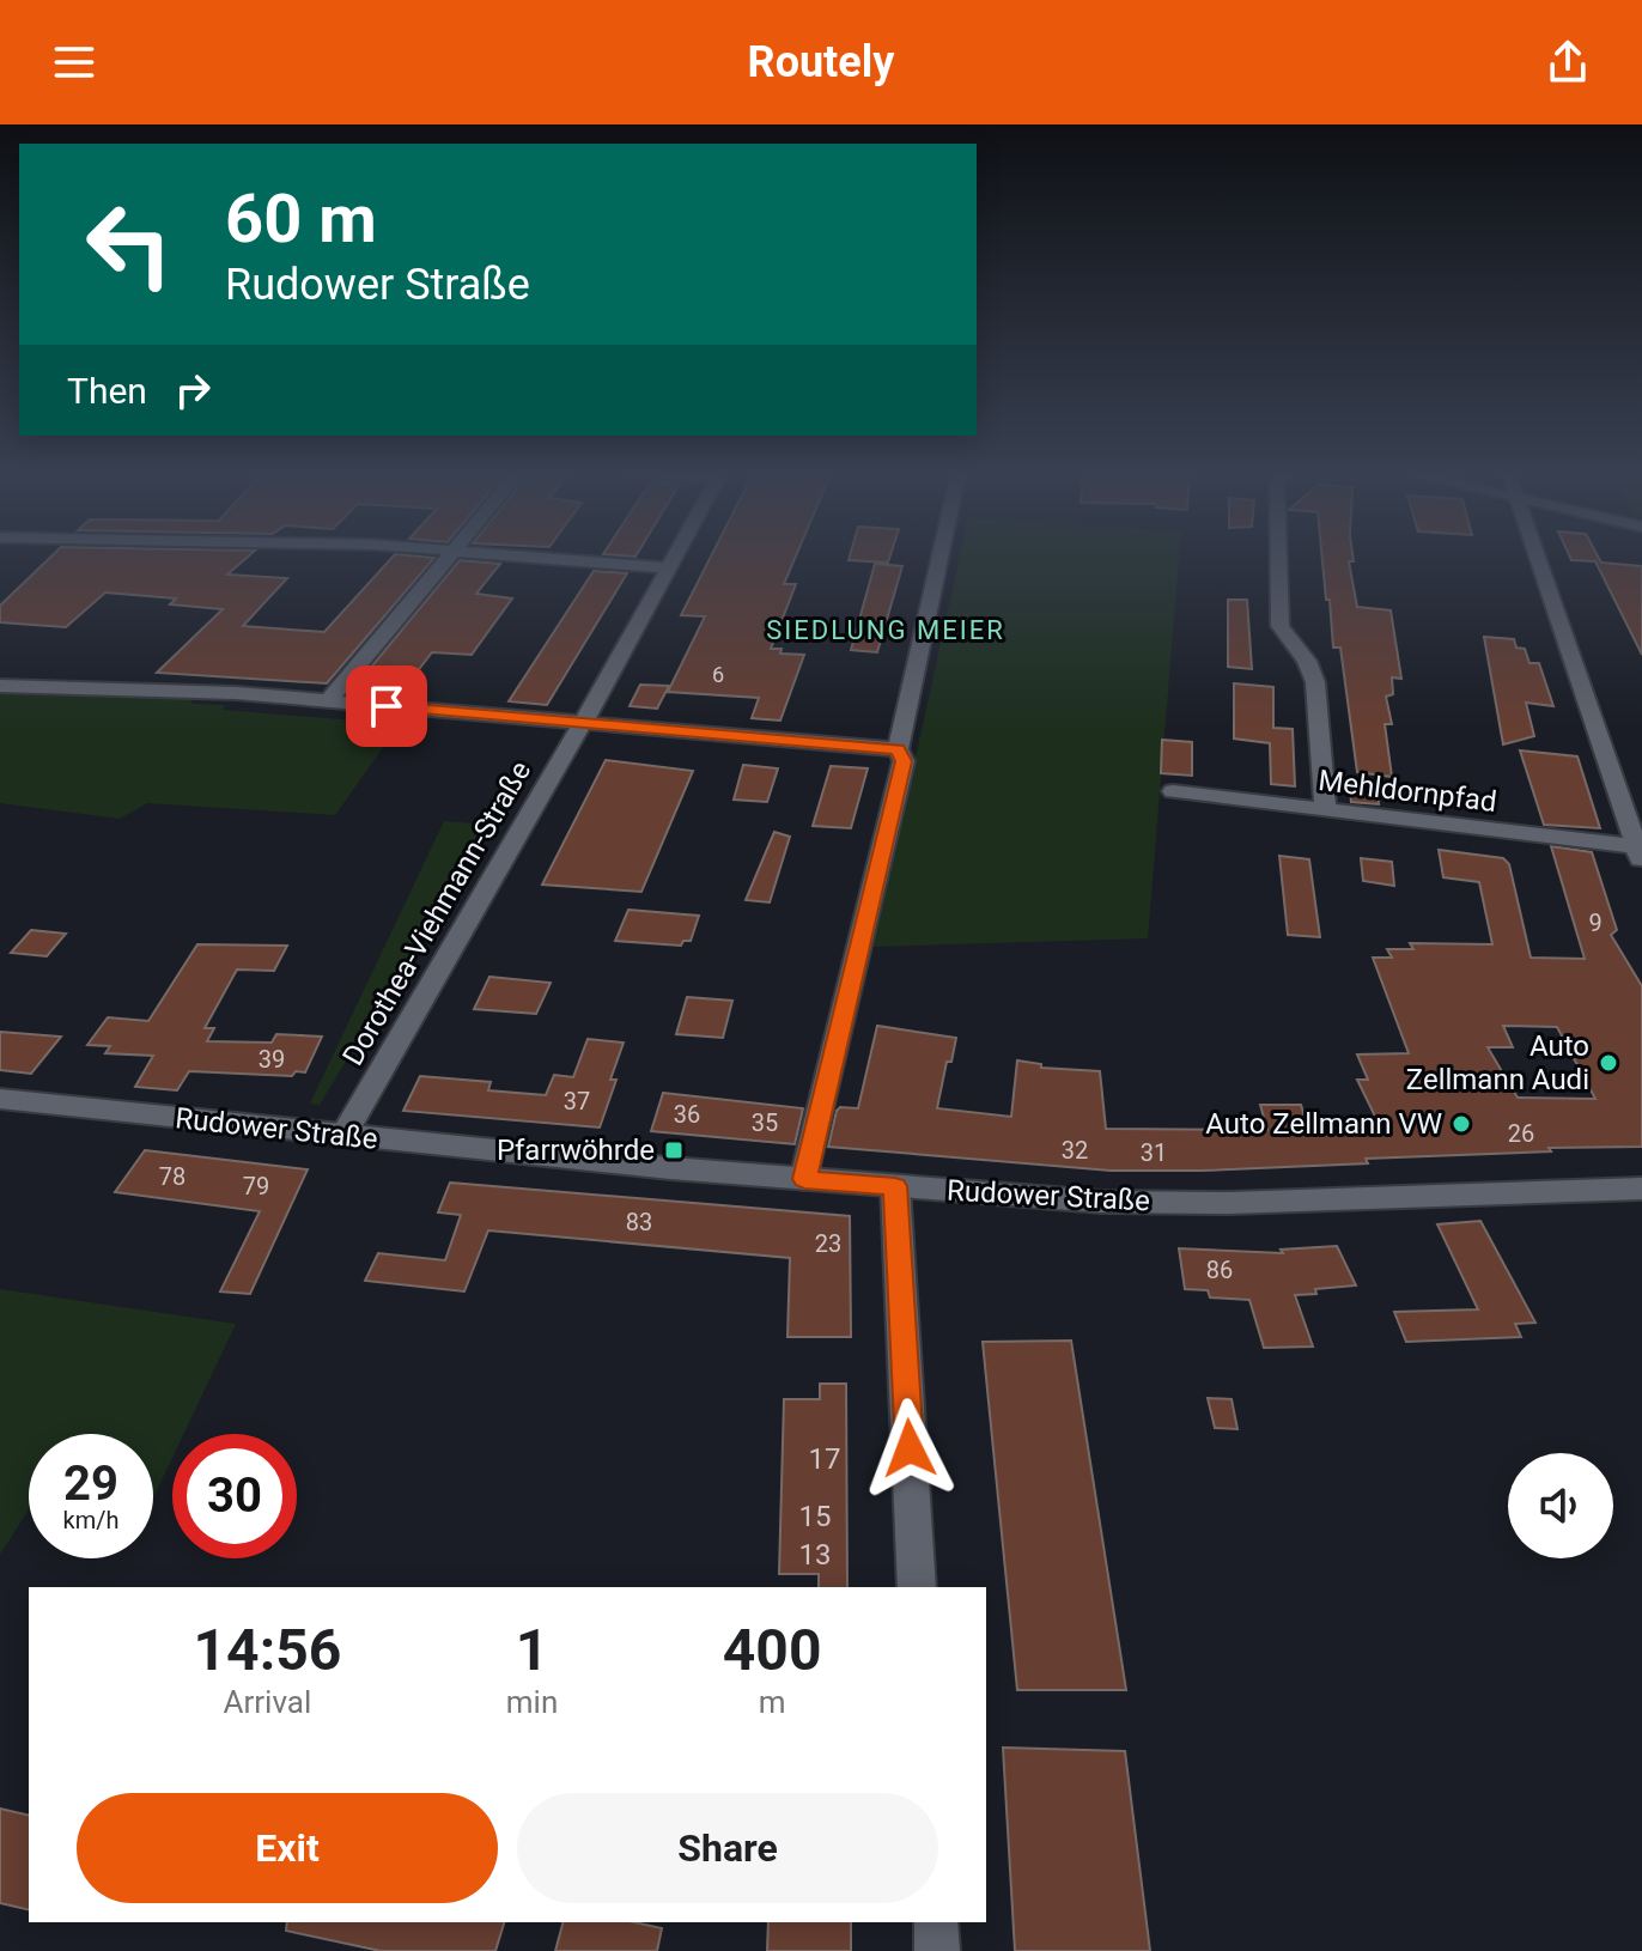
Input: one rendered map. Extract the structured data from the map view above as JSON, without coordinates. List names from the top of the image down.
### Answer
{
  "streets": {
    "street": ["Mehldornpfad", "Dorothea-Viehmann-Straße", "Rudower Straße"]
  },
  "crossings": [
    ["Dorothea-Viehmann-Straße", "Rudower Straße"]
  ],
  "districts": ["SIEDLUNG MEIER"],
  "places": {
    "other": ["Auto Zellmann Audi", "Auto Zellmann VW"],
    "transit": ["Pfarrwöhrde"]
  },
  "house_numbers": [
    "6",
    "9",
    "39",
    "37",
    "36",
    "35",
    "26",
    "32",
    "31",
    "78",
    "79",
    "83",
    "23",
    "86",
    "17",
    "15",
    "13"
  ],
  "page": {
    "header": "Routely",
    "turn": ["60 m", "Rudower Straße"],
    "then": "Then",
    "speed": "29 km/h",
    "limit": "30",
    "eta": [
      "14:56",
      "Arrival",
      "1",
      "min",
      "400",
      "m"
    ],
    "buttons": ["Exit", "Share"]
  }
}
